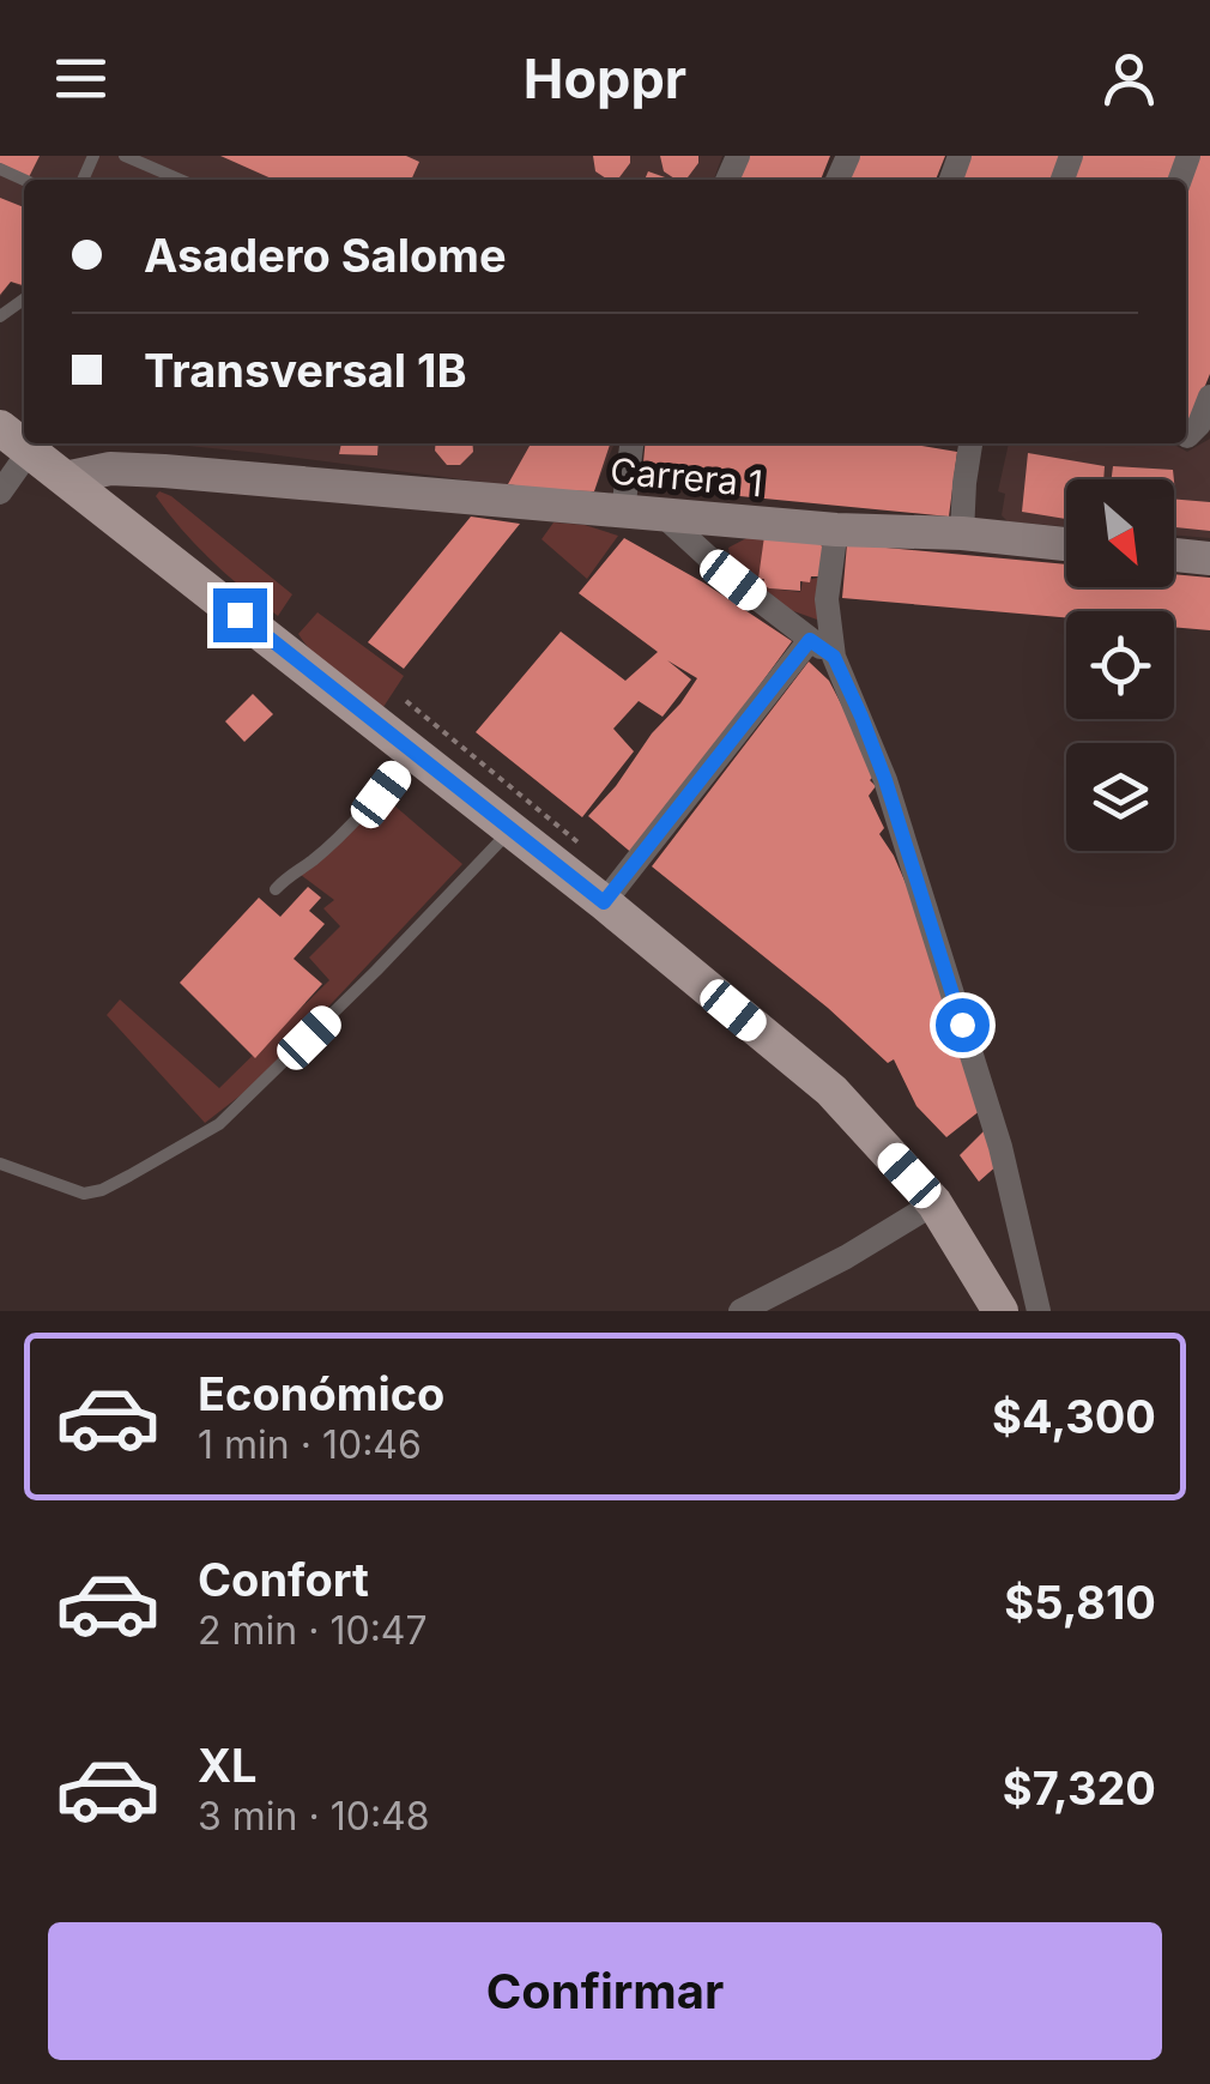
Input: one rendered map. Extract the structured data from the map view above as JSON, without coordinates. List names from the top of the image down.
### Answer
{
  "streets": {
    "street": ["Carrera 1"]
  },
  "north": "bottom right",
  "page": {
    "header": "Hoppr",
    "banner": ["Asadero Salome", "Transversal 1B"],
    "list": [
      {
        "name": "Económico",
        "note": "1 min · 10:46",
        "value": "$4,300"
      },
      {
        "name": "Confort",
        "note": "2 min · 10:47",
        "value": "$5,810"
      },
      {
        "name": "XL",
        "note": "3 min · 10:48",
        "value": "$7,320"
      }
    ],
    "buttons": "Confirmar"
  }
}
